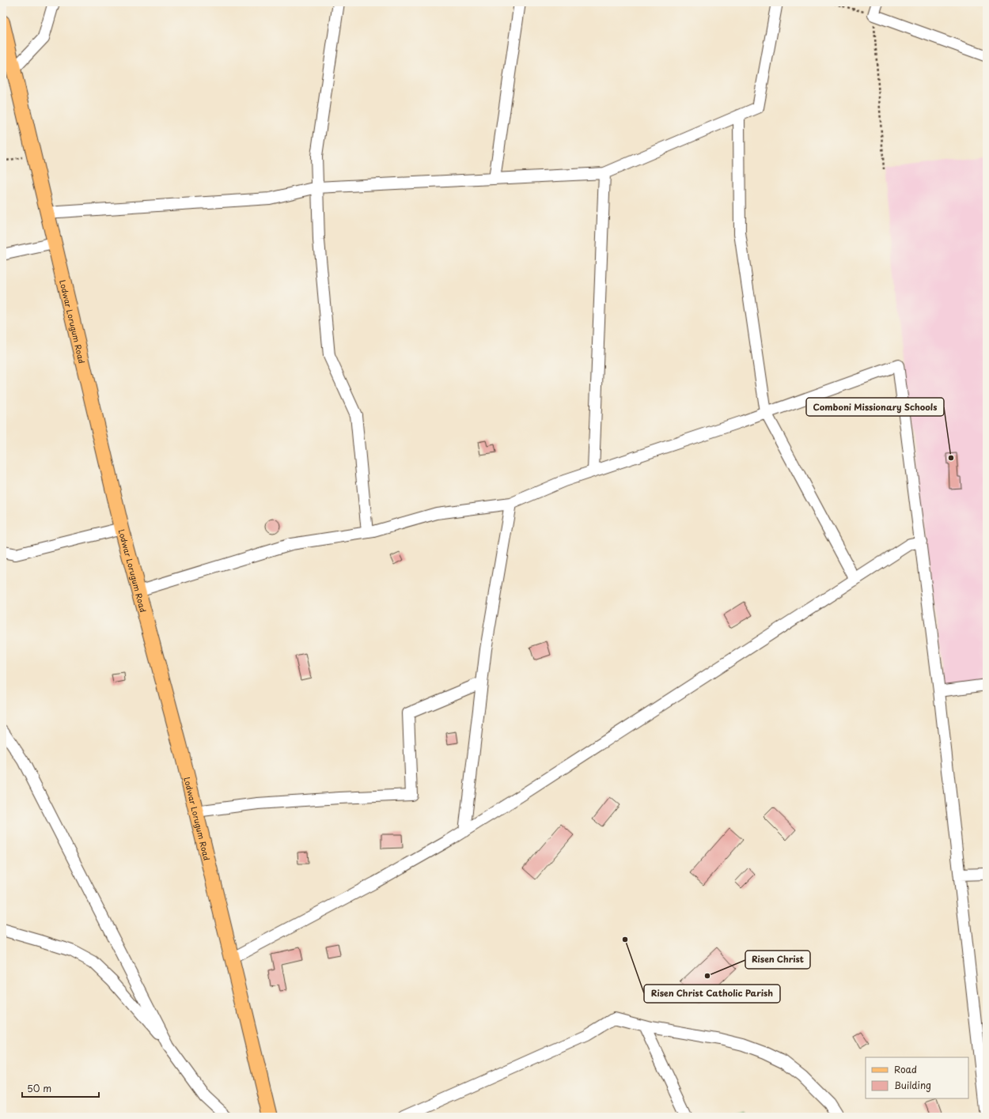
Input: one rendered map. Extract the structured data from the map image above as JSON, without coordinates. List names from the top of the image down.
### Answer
{
  "streets": {
    "main road": ["Lodwar Lorugum Road"]
  },
  "places": ["Comboni Missionary Schools", "Risen Christ Catholic Parish", "Risen Christ"],
  "legend": ["Road", "Building"],
  "scale_bar": "50 m"
}
